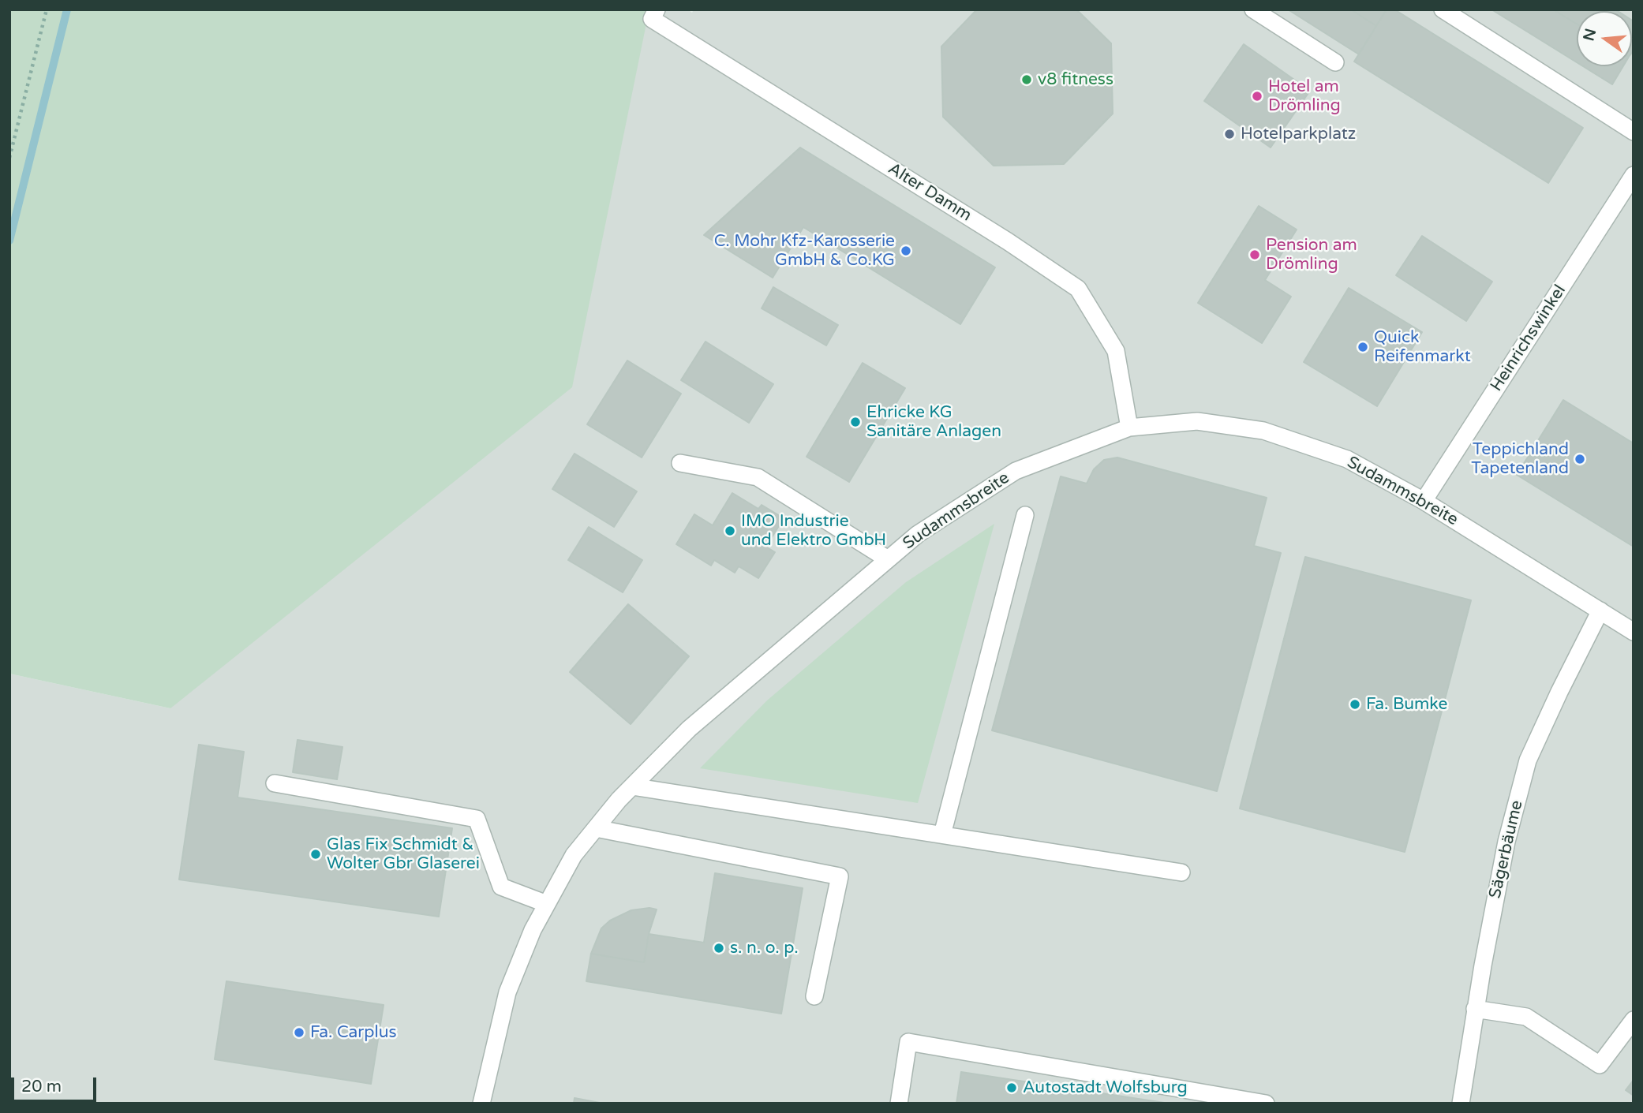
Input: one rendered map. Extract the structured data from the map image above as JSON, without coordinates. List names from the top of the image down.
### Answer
{
  "streets": {
    "street": [
      "Alter Damm",
      "Heinrichswinkel",
      "Sudammsbreite",
      "Sägerbäume"
    ]
  },
  "crossings": [
    ["Alter Damm", "Sudammsbreite"],
    ["Heinrichswinkel", "Sudammsbreite"],
    ["Sudammsbreite", "Sägerbäume"]
  ],
  "places": [
    "v8 fitness",
    "Hotel am Drömling",
    "Hotelparkplatz",
    "C. Mohr Kfz-Karosserie GmbH & Co.KG",
    "Pension am Drömling",
    "Quick Reifenmarkt",
    "Ehricke KG Sanitäre Anlagen",
    "Teppichland Tapetenland",
    "IMO Industrie und Elektro GmbH",
    "Fa. Bumke",
    "Glas Fix Schmidt & Wolter Gbr Glaserei",
    "s. n. o. p.",
    "Fa. Carplus",
    "Autostadt Wolfsburg"
  ],
  "scale_bar": "20 m",
  "north": "left"
}
